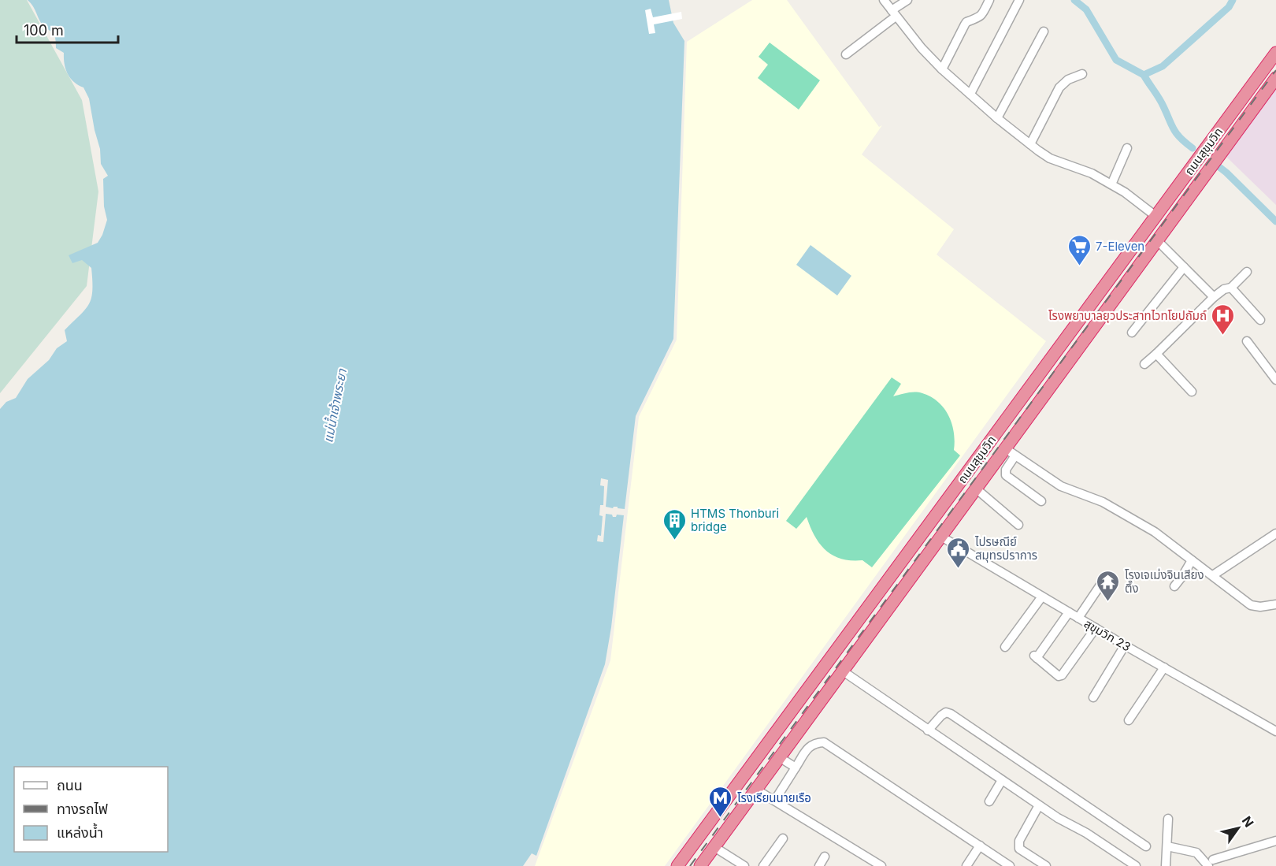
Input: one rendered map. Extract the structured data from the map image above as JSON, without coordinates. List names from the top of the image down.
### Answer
{
  "streets": {
    "highway": ["ถนนสุขุมวิท"],
    "street": ["สุขุมวิท 23"]
  },
  "crossings": [
    ["ถนนสุขุมวิท", "สุขุมวิท 23"]
  ],
  "water": ["แม่น้ำเจ้าพระยา"],
  "places": {
    "supermarket": ["7-Eleven"],
    "hospital": ["โรงพยาบาลยุวประสาทไวทโยปถัมถ์"],
    "building": ["HTMS Thonburi bridge"],
    "public building": ["ไปรษณีย์ สมุทรปราการ"],
    "temple": ["โรงเจเม่งจินเสียง ตึ๊ง"],
    "metro station": ["โรงเรียนนายเรือ"]
  },
  "legend": ["ถนน", "ทางรถไฟ", "แหล่งน้ำ"],
  "scale_bar": "100 m",
  "north": "top right"
}
